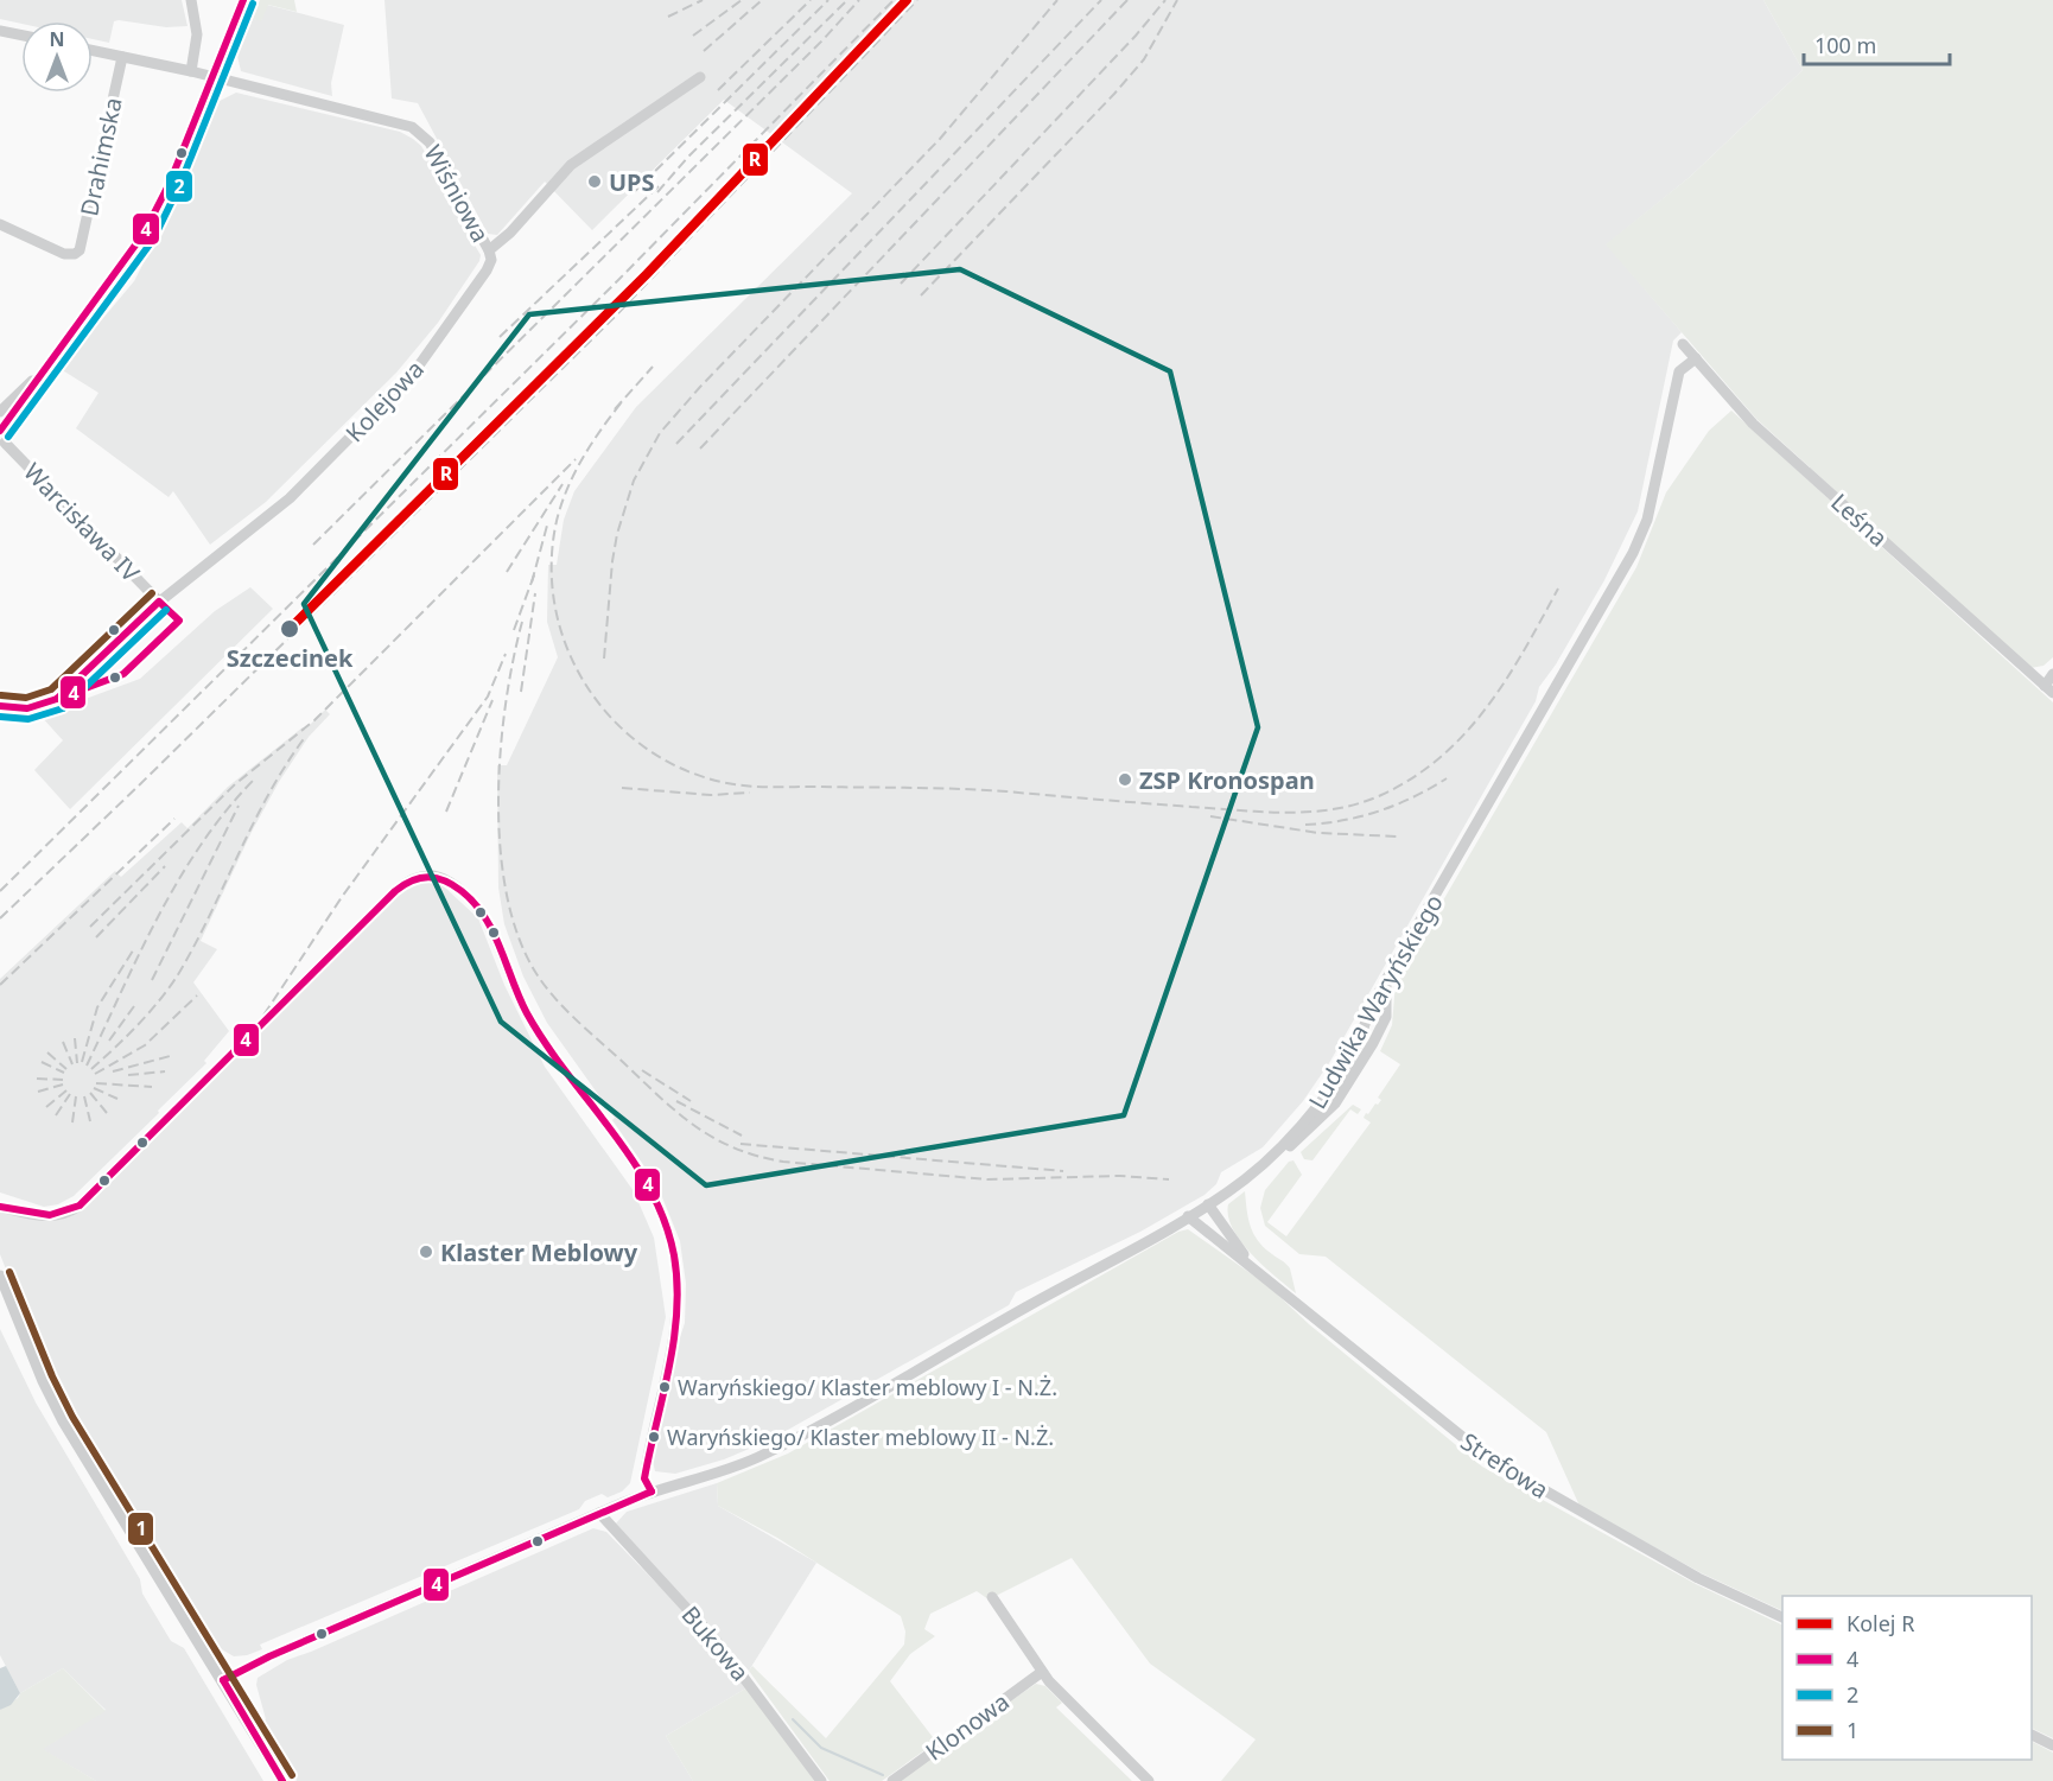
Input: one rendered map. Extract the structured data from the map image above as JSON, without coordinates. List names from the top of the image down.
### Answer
{
  "streets": {
    "street": [
      "Drahimska",
      "Wiśniowa",
      "Kolejowa",
      "Leśna",
      "Warcisława IV",
      "Ludwika Waryńskiego",
      "Strefowa",
      "Bukowa",
      "Klonowa"
    ]
  },
  "crossings": [
    ["Drahimska", "Wiśniowa"],
    ["Wiśniowa", "Kolejowa"],
    ["Kolejowa", "Warcisława IV"],
    ["Leśna", "Ludwika Waryńskiego"],
    ["Ludwika Waryńskiego", "Strefowa"],
    ["Ludwika Waryńskiego", "Bukowa"]
  ],
  "places": [
    "UPS",
    "Szczecinek",
    "ZSP Kronospan",
    "Klaster Meblowy",
    "Waryńskiego/ Klaster meblowy I - N.Ż.",
    "Waryńskiego/ Klaster meblowy II - N.Ż."
  ],
  "lines": [
    "rail line R",
    "transit line 4",
    "transit line 2",
    "transit line 1"
  ],
  "legend": [
    "Kolej R",
    "4",
    "2",
    "1"
  ],
  "scale_bar": "100 m",
  "north": "top"
}
